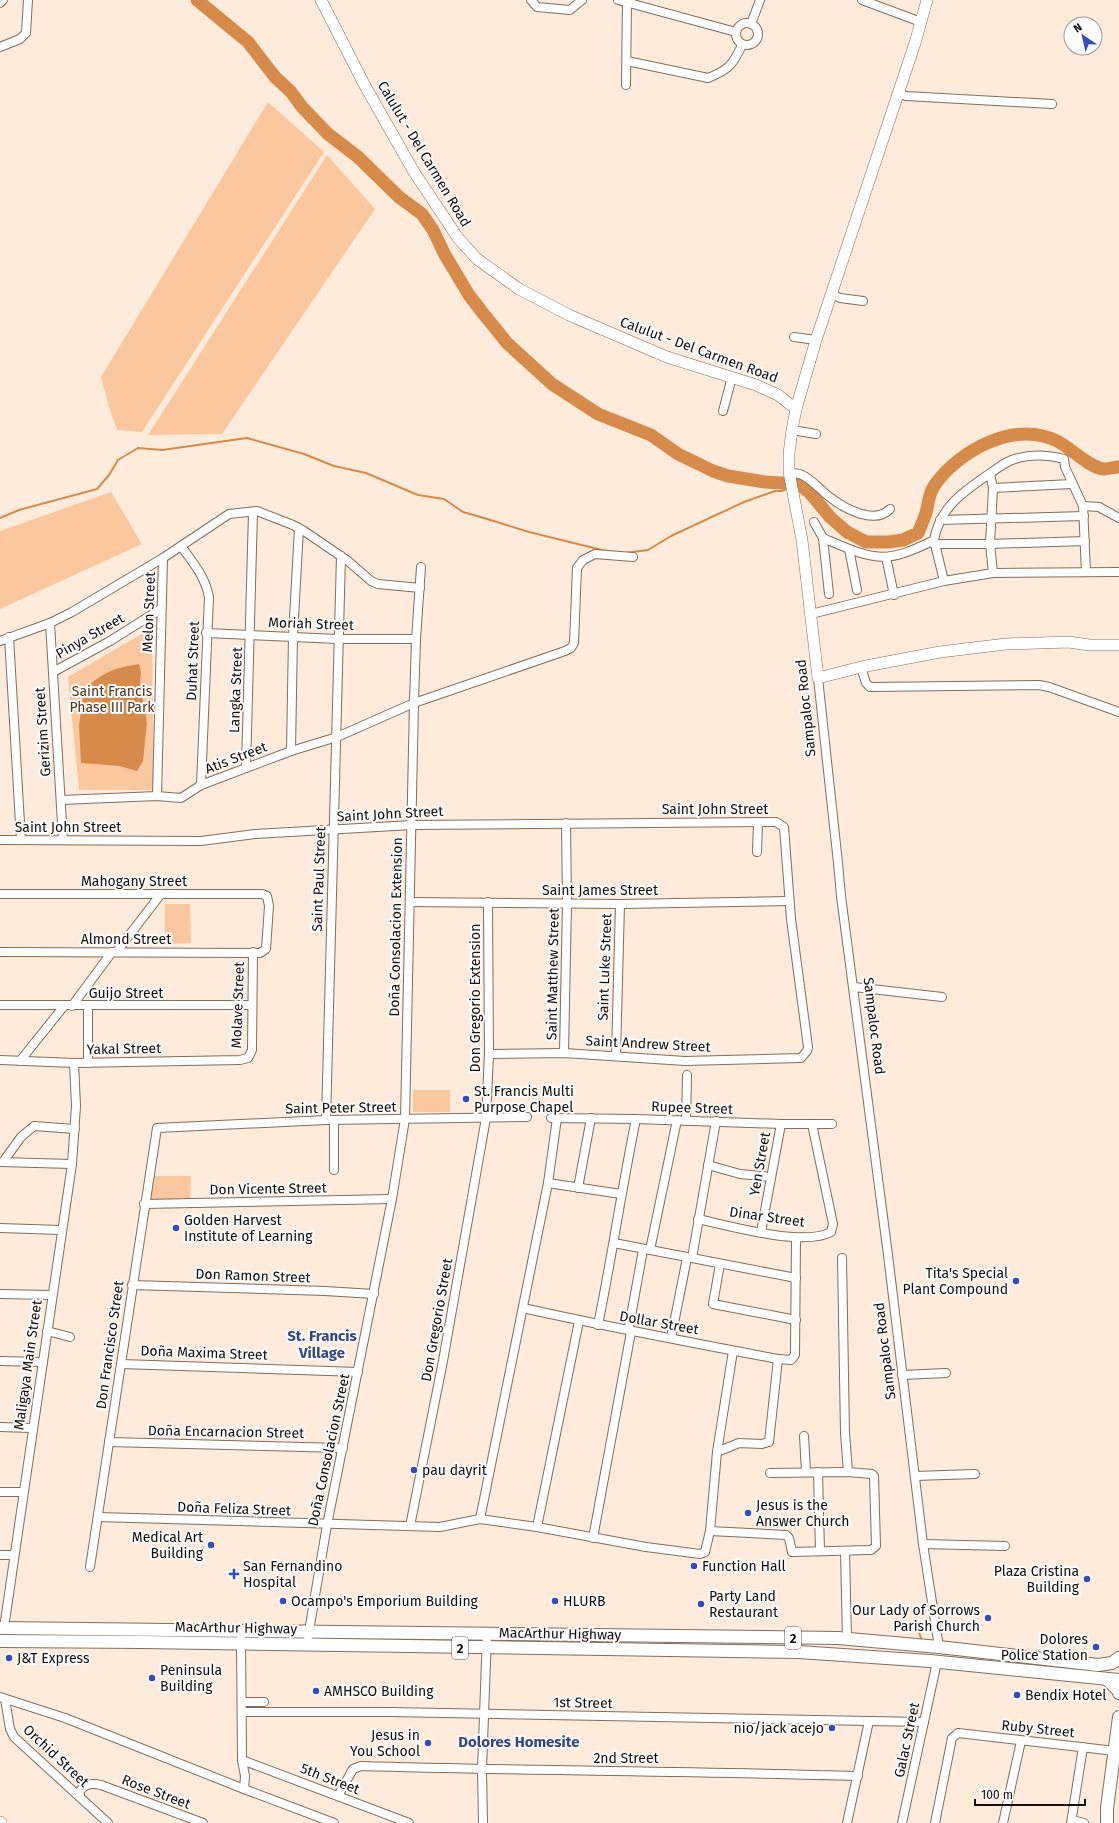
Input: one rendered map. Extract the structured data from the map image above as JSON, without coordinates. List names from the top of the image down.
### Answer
{
  "streets": {
    "highway": ["MacArthur Highway", "2"],
    "main road": ["Calulut - Del Carmen Road", "Sampaloc Road"],
    "street": [
      "Melon Street",
      "Moriah Street",
      "Pinya Street",
      "Duhat Street",
      "Langka Street",
      "Gerizim Street",
      "Atis Street",
      "Saint John Street",
      "Saint Paul Street",
      "Mahogany Street",
      "Saint James Street",
      "Doña Consolacion Extension",
      "Almond Street",
      "Saint Luke Street",
      "Saint Matthew Street",
      "Guijo Street",
      "Don Gregorio Extension",
      "Molave Street",
      "Saint Andrew Street",
      "Yakal Street",
      "Saint Peter Street",
      "Rupee Street",
      "Yen Street",
      "Don Vicente Street",
      "Dinar Street",
      "Don Ramon Street",
      "Don Gregorio Street",
      "Dollar Street",
      "Don Francisco Street",
      "Doña Maxima Street",
      "Maligaya Main Street",
      "Doña Encarnacion Street",
      "Doña Consolacion Street",
      "Doña Feliza Street",
      "1st Street",
      "Ruby Street",
      "Galac Street",
      "Orchid Street",
      "2nd Street",
      "5th Street",
      "Rose Street"
    ]
  },
  "crossings": [
    ["Calulut - Del Carmen Road", "Sampaloc Road"],
    ["Melon Street", "Pinya Street"],
    ["Melon Street", "Duhat Street"],
    ["Melon Street", "Langka Street"],
    ["Melon Street", "Atis Street"],
    ["Melon Street", "Saint Paul Street"],
    ["Melon Street", "Doña Consolacion Extension"],
    ["Moriah Street", "Duhat Street"],
    ["Moriah Street", "Langka Street"],
    ["Moriah Street", "Saint Paul Street"],
    ["Moriah Street", "Doña Consolacion Extension"],
    ["Pinya Street", "Gerizim Street"],
    ["Duhat Street", "Atis Street"],
    ["Langka Street", "Atis Street"],
    ["Sampaloc Road", "MacArthur Highway"],
    ["Gerizim Street", "Atis Street"],
    ["Gerizim Street", "Saint John Street"],
    ["Atis Street", "Saint Paul Street"],
    ["Atis Street", "Doña Consolacion Extension"],
    ["Saint John Street", "Saint Paul Street"],
    ["Saint John Street", "Saint James Street"],
    ["Saint John Street", "Doña Consolacion Extension"],
    ["Saint John Street", "Saint Matthew Street"],
    ["Saint John Street", "Saint Andrew Street"],
    ["Saint Paul Street", "Saint Peter Street"],
    ["Mahogany Street", "Almond Street"],
    ["Mahogany Street", "Molave Street"],
    ["Saint James Street", "Doña Consolacion Extension"],
    ["Saint James Street", "Saint Luke Street"],
    ["Saint James Street", "Saint Matthew Street"],
    ["Saint James Street", "Don Gregorio Extension"],
    ["Saint James Street", "Saint Andrew Street"],
    ["Doña Consolacion Extension", "Saint Peter Street"],
    ["Doña Consolacion Extension", "Doña Consolacion Street"],
    ["Almond Street", "Molave Street"],
    ["Saint Luke Street", "Saint Andrew Street"],
    ["Saint Matthew Street", "Saint Andrew Street"],
    ["Guijo Street", "Molave Street"],
    ["Don Gregorio Extension", "Saint Andrew Street"],
    ["Don Gregorio Extension", "Saint Peter Street"],
    ["Don Gregorio Extension", "Don Gregorio Street"],
    ["Molave Street", "Yakal Street"],
    ["Yakal Street", "Maligaya Main Street"],
    ["Saint Peter Street", "Don Gregorio Street"],
    ["Saint Peter Street", "Don Francisco Street"],
    ["Saint Peter Street", "Doña Consolacion Street"],
    ["Rupee Street", "Yen Street"],
    ["Rupee Street", "Dinar Street"],
    ["Yen Street", "Dinar Street"],
    ["Don Vicente Street", "Don Francisco Street"],
    ["Don Vicente Street", "Doña Consolacion Street"],
    ["Don Ramon Street", "Don Francisco Street"],
    ["Don Ramon Street", "Doña Consolacion Street"],
    ["Don Gregorio Street", "Doña Feliza Street"],
    ["Don Francisco Street", "Doña Maxima Street"],
    ["Don Francisco Street", "Doña Encarnacion Street"],
    ["Don Francisco Street", "Doña Feliza Street"],
    ["Doña Maxima Street", "Doña Consolacion Street"],
    ["Maligaya Main Street", "MacArthur Highway"],
    ["Doña Encarnacion Street", "Doña Consolacion Street"],
    ["Doña Consolacion Street", "Doña Feliza Street"],
    ["Doña Consolacion Street", "MacArthur Highway"],
    ["MacArthur Highway", "Galac Street"],
    ["1st Street", "Galac Street"],
    ["Orchid Street", "Rose Street"],
    ["2nd Street", "5th Street"]
  ],
  "districts": ["St. Francis Village", "Dolores Homesite"],
  "parks": ["Saint Francis Phase III Park"],
  "places": {
    "other": [
      "St. Francis Multi Purpose Chapel",
      "Golden Harvest Institute of Learning",
      "Tita's Special Plant Compound",
      "pau dayrit",
      "Jesus is the Answer Church",
      "Medical Art Building",
      "Function Hall",
      "Plaza Cristina Building",
      "Ocampo's Emporium Building",
      "HLURB",
      "Party Land Restaurant",
      "Our Lady of Sorrows Parish Church",
      "Dolores Police Station",
      "J&T Express",
      "Peninsula Building",
      "AMHSCO Building",
      "Bendix Hotel",
      "nio/jack acejo",
      "Jesus in You School"
    ],
    "health": ["San Fernandino Hospital"]
  },
  "scale_bar": "100 m",
  "north": "top left"
}
